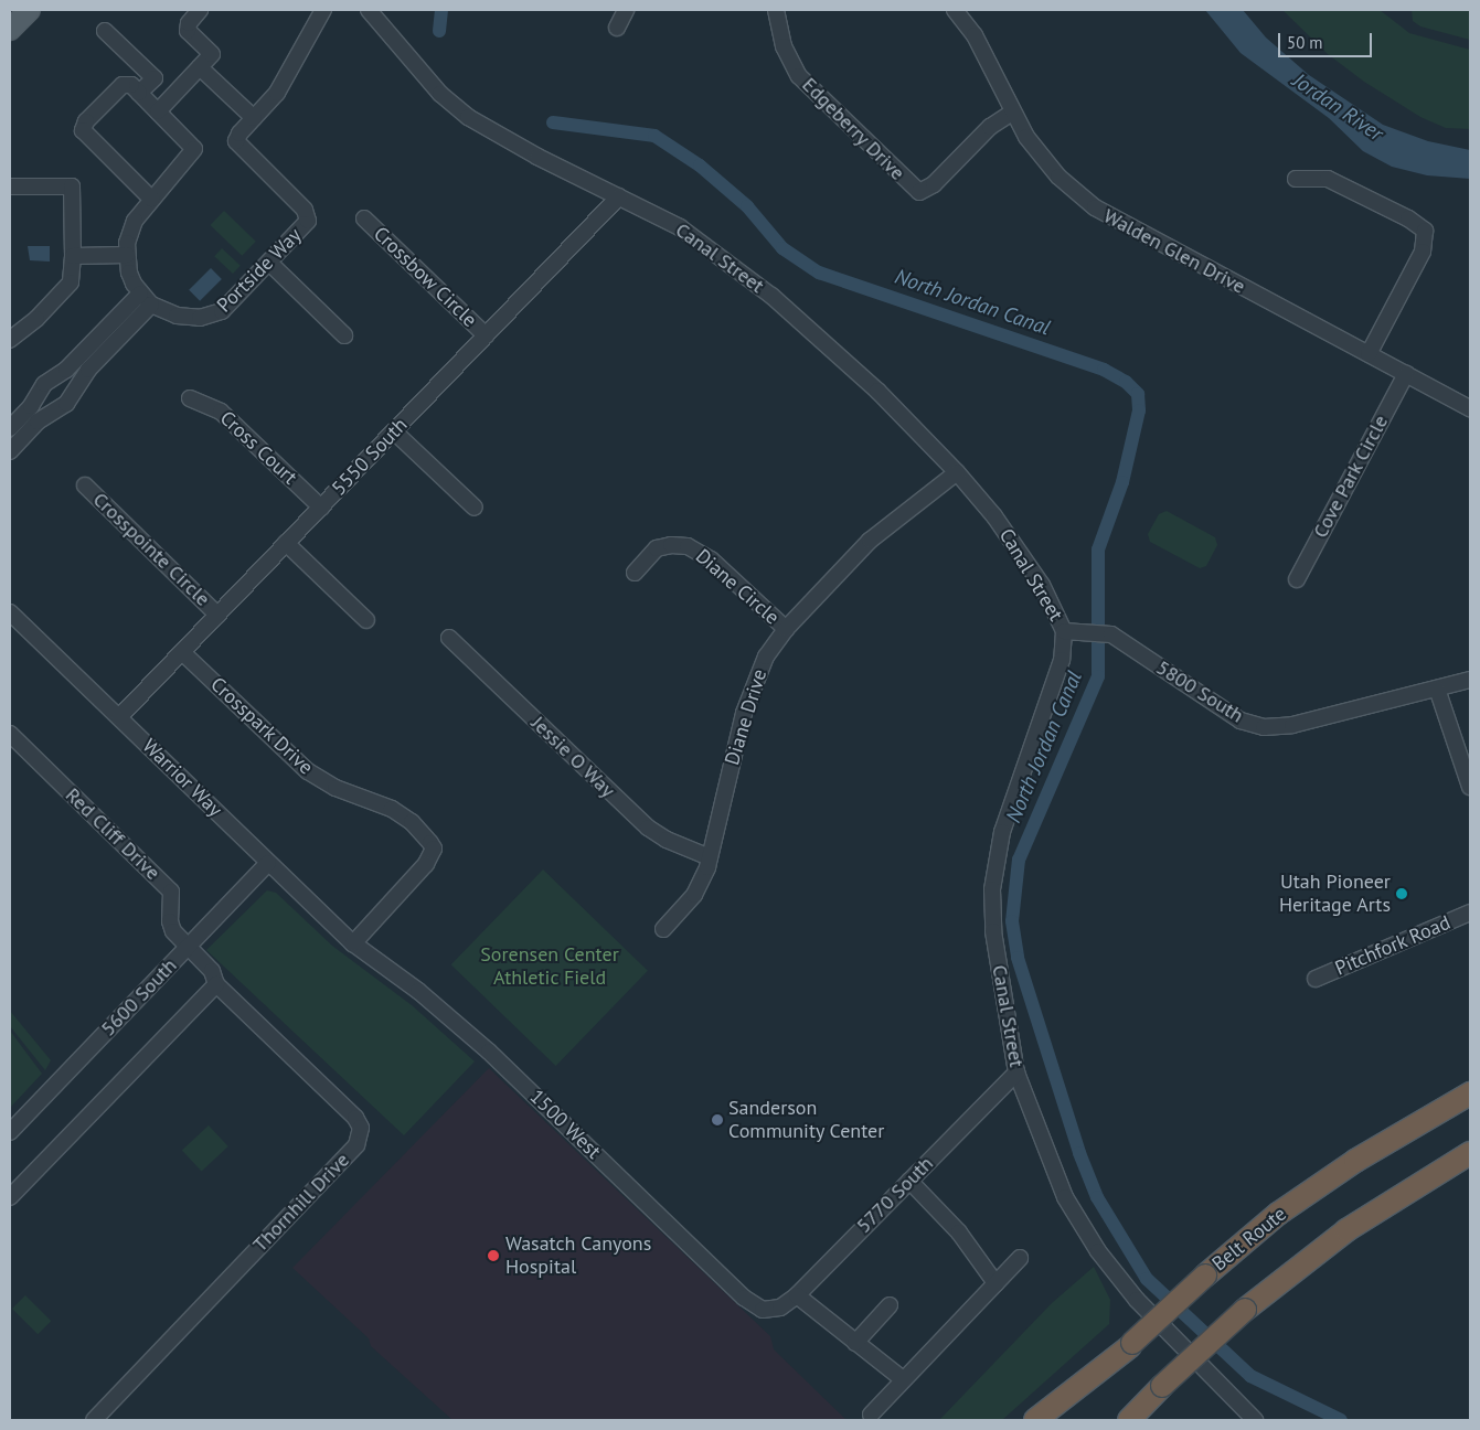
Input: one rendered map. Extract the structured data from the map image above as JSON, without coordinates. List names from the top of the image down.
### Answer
{
  "streets": {
    "highway": ["Belt Route"],
    "street": [
      "Edgeberry Drive",
      "Walden Glen Drive",
      "Canal Street",
      "Portside Way",
      "Crossbow Circle",
      "Cross Court",
      "5550 South",
      "Cove Park Circle",
      "Crosspointe Circle",
      "Diane Circle",
      "5800 South",
      "Diane Drive",
      "Crosspark Drive",
      "Jessie O Way",
      "Warrior Way",
      "Red Cliff Drive",
      "Pitchfork Road",
      "5600 South",
      "1500 West",
      "5770 South",
      "Thornhill Drive"
    ]
  },
  "crossings": [
    ["Edgeberry Drive", "Walden Glen Drive"],
    ["Walden Glen Drive", "Cove Park Circle"],
    ["Canal Street", "5550 South"],
    ["Canal Street", "5800 South"],
    ["Canal Street", "Diane Drive"],
    ["Canal Street", "5770 South"],
    ["Crossbow Circle", "5550 South"],
    ["Cross Court", "5550 South"],
    ["5550 South", "Crosspointe Circle"],
    ["5550 South", "Crosspark Drive"],
    ["5550 South", "Warrior Way"],
    ["Diane Circle", "Diane Drive"],
    ["Diane Drive", "Jessie O Way"],
    ["Crosspark Drive", "Warrior Way"],
    ["Crosspark Drive", "1500 West"],
    ["Warrior Way", "5600 South"],
    ["Warrior Way", "1500 West"],
    ["Red Cliff Drive", "5600 South"],
    ["Red Cliff Drive", "Thornhill Drive"],
    ["5600 South", "Thornhill Drive"],
    ["1500 West", "5770 South"]
  ],
  "water": ["Jordan River", "North Jordan Canal"],
  "parks": ["Sorensen Center Athletic Field"],
  "places": ["Utah Pioneer Heritage Arts", "Sanderson Community Center", "Wasatch Canyons Hospital"],
  "scale_bar": "50 m"
}
